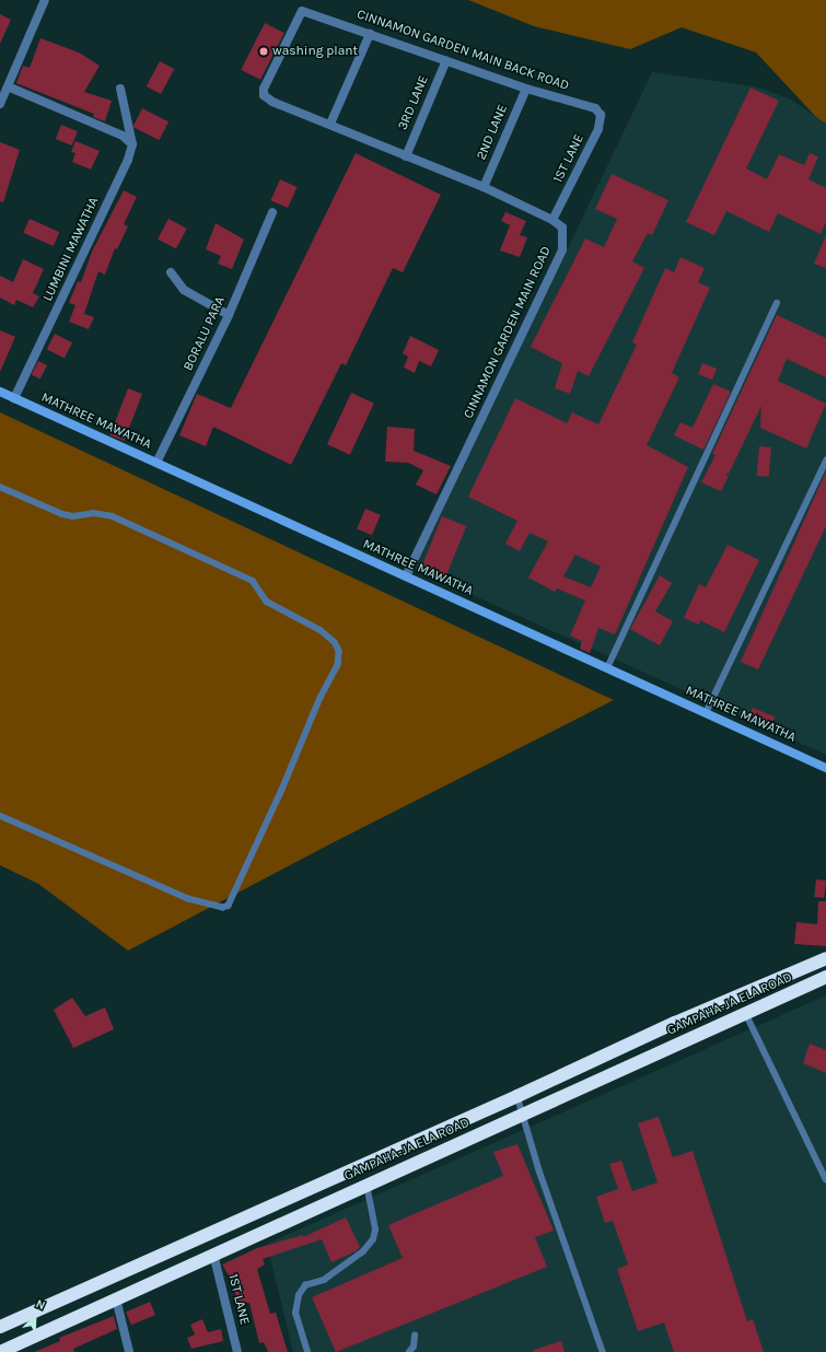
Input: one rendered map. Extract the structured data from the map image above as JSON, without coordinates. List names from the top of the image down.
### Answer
{
  "streets": {
    "highway": ["GAMPAHA-JA ELA ROAD"],
    "street": [
      "CINNAMON GARDEN MAIN BACK ROAD",
      "3RD LANE",
      "2ND LANE",
      "1ST LANE",
      "LUMBINI MAWATHA",
      "CINNAMON GARDEN MAIN ROAD",
      "BORALU PARA",
      "MATHREE MAWATHA"
    ]
  },
  "crossings": [
    ["CINNAMON GARDEN MAIN BACK ROAD", "3RD LANE"],
    ["CINNAMON GARDEN MAIN BACK ROAD", "2ND LANE"],
    ["CINNAMON GARDEN MAIN BACK ROAD", "1ST LANE"],
    ["1ST LANE", "CINNAMON GARDEN MAIN ROAD"],
    ["1ST LANE", "GAMPAHA-JA ELA ROAD"],
    ["LUMBINI MAWATHA", "MATHREE MAWATHA"],
    ["CINNAMON GARDEN MAIN ROAD", "MATHREE MAWATHA"],
    ["BORALU PARA", "MATHREE MAWATHA"]
  ],
  "places": ["washing plant"],
  "north": "top right"
}
